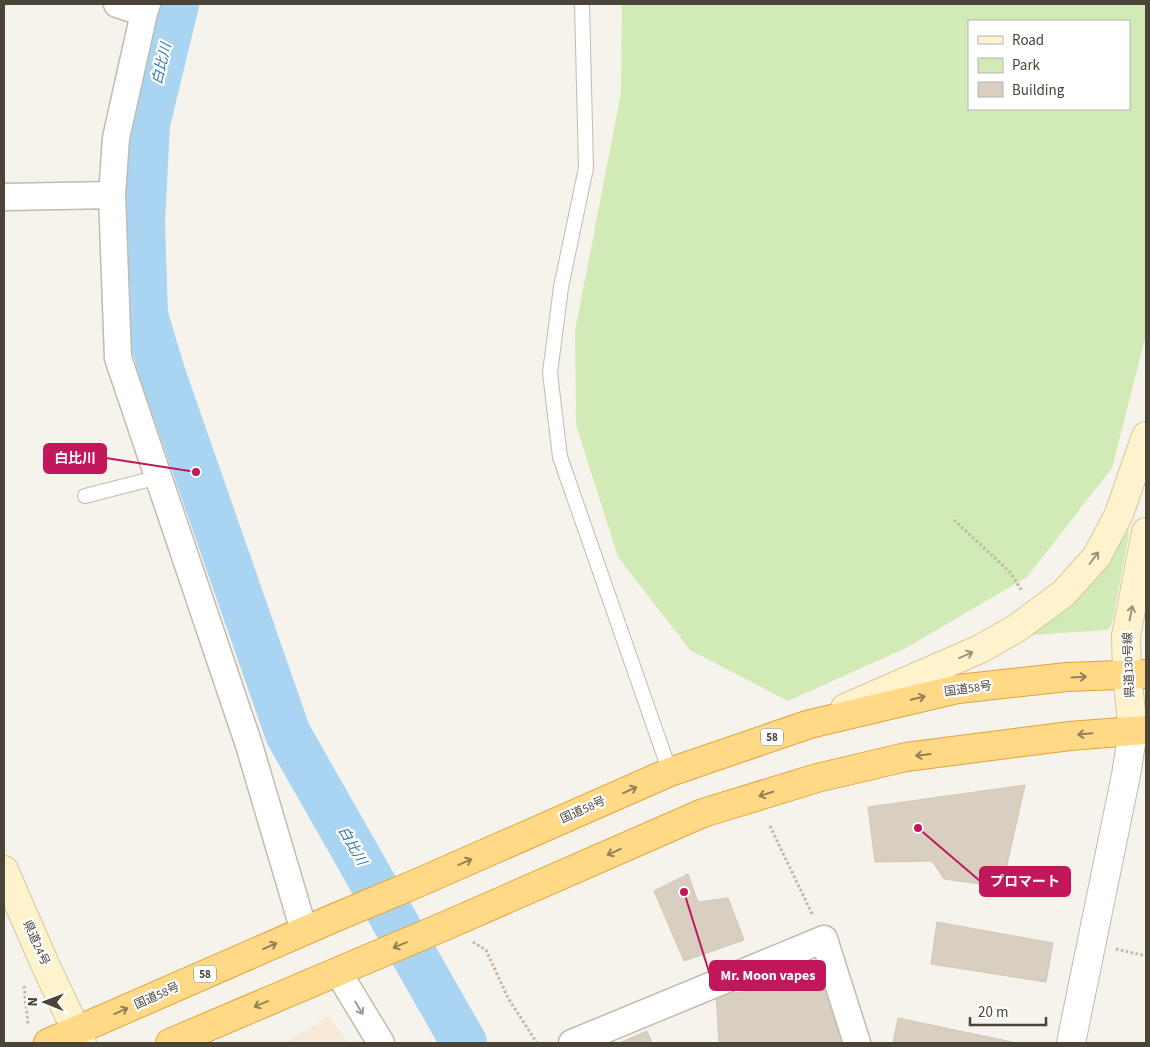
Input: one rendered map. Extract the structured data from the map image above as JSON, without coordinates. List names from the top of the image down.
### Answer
{
  "streets": {
    "highway": ["国道58号", "58"],
    "main road": ["県道130号線", "県道24号"]
  },
  "crossings": [
    ["県道130号線", "国道58号"],
    ["国道58号", "県道24号"]
  ],
  "one_way": ["県道130号線"],
  "water": ["白比川"],
  "places": ["白比川", "プロマート", "Mr. Moon vapes"],
  "legend": ["Road", "Park", "Building"],
  "scale_bar": "20 m",
  "north": "left"
}
